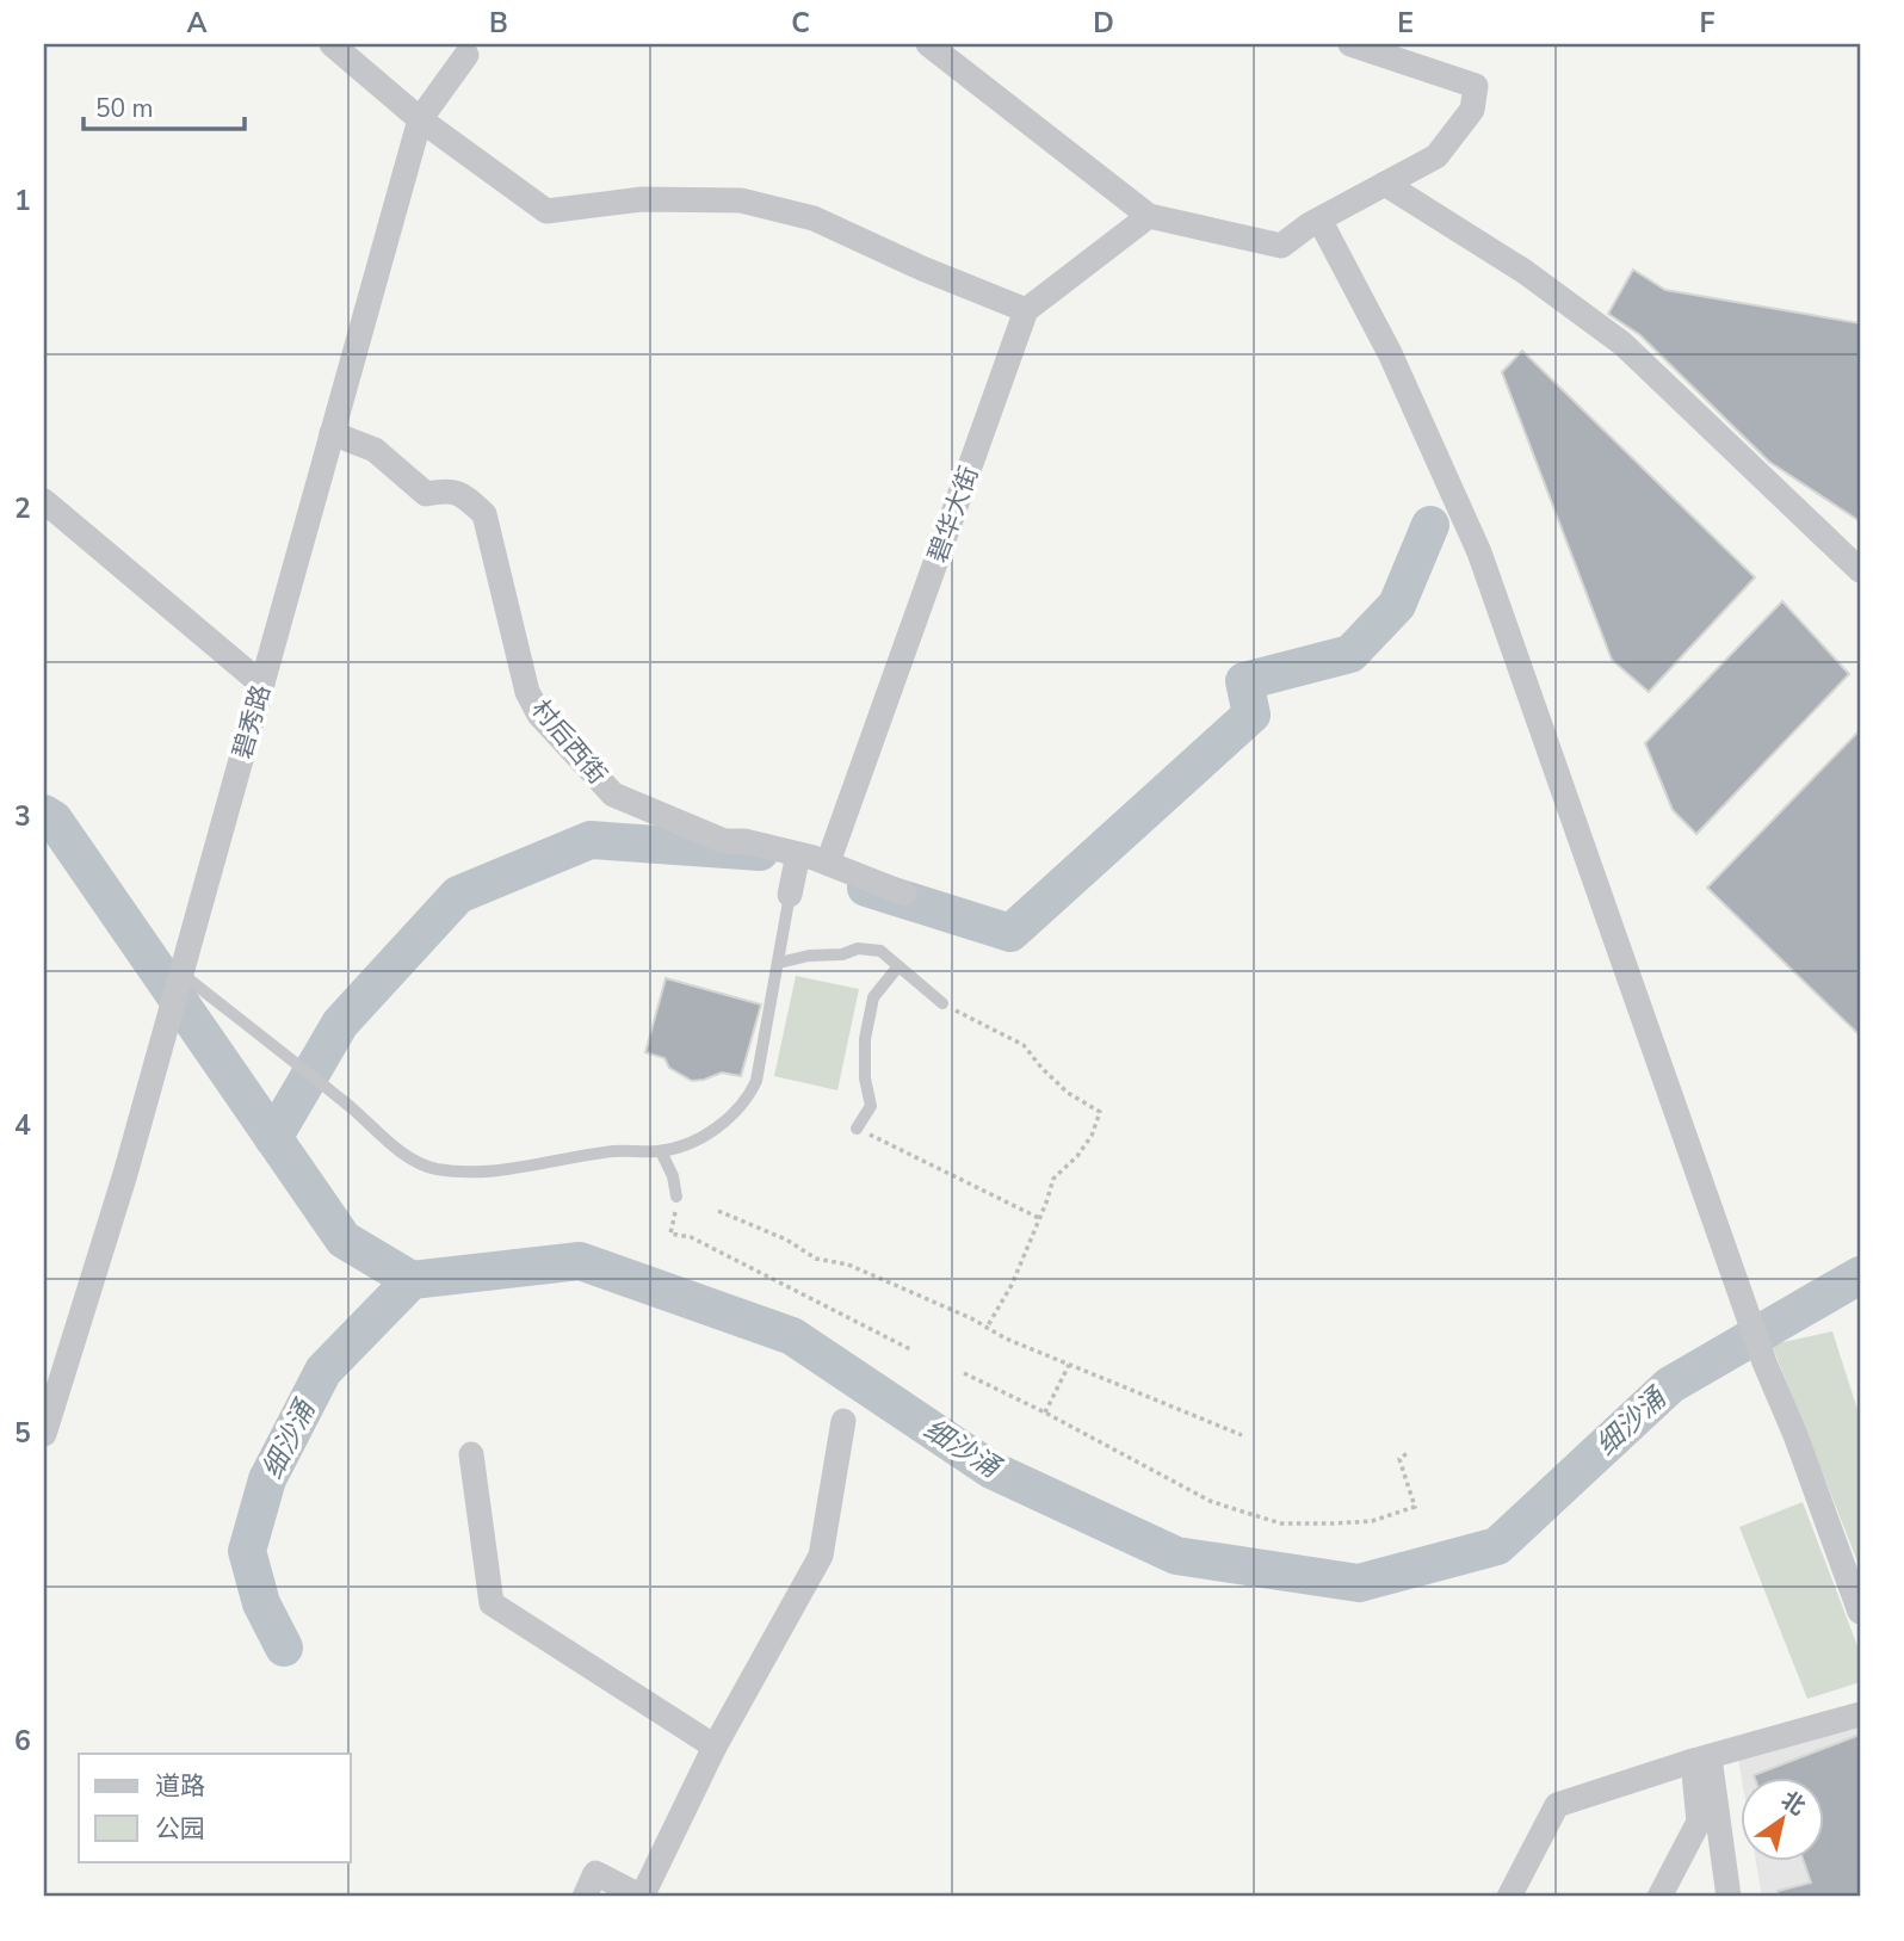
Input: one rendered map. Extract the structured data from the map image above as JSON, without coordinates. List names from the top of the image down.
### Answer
{
  "streets": {
    "street": ["碧华大街", "碧秀路", "村后西街"]
  },
  "crossings": [
    ["碧华大街", "村后西街"],
    ["碧秀路", "村后西街"]
  ],
  "water": ["细沙涌"],
  "legend": ["道路", "公园"],
  "scale_bar": "50 m",
  "north": "top right",
  "grid": {
    "columns": [
      "A",
      "B",
      "C",
      "D",
      "E",
      "F"
    ],
    "rows": [
      "1",
      "2",
      "3",
      "4",
      "5",
      "6"
    ]
  }
}
